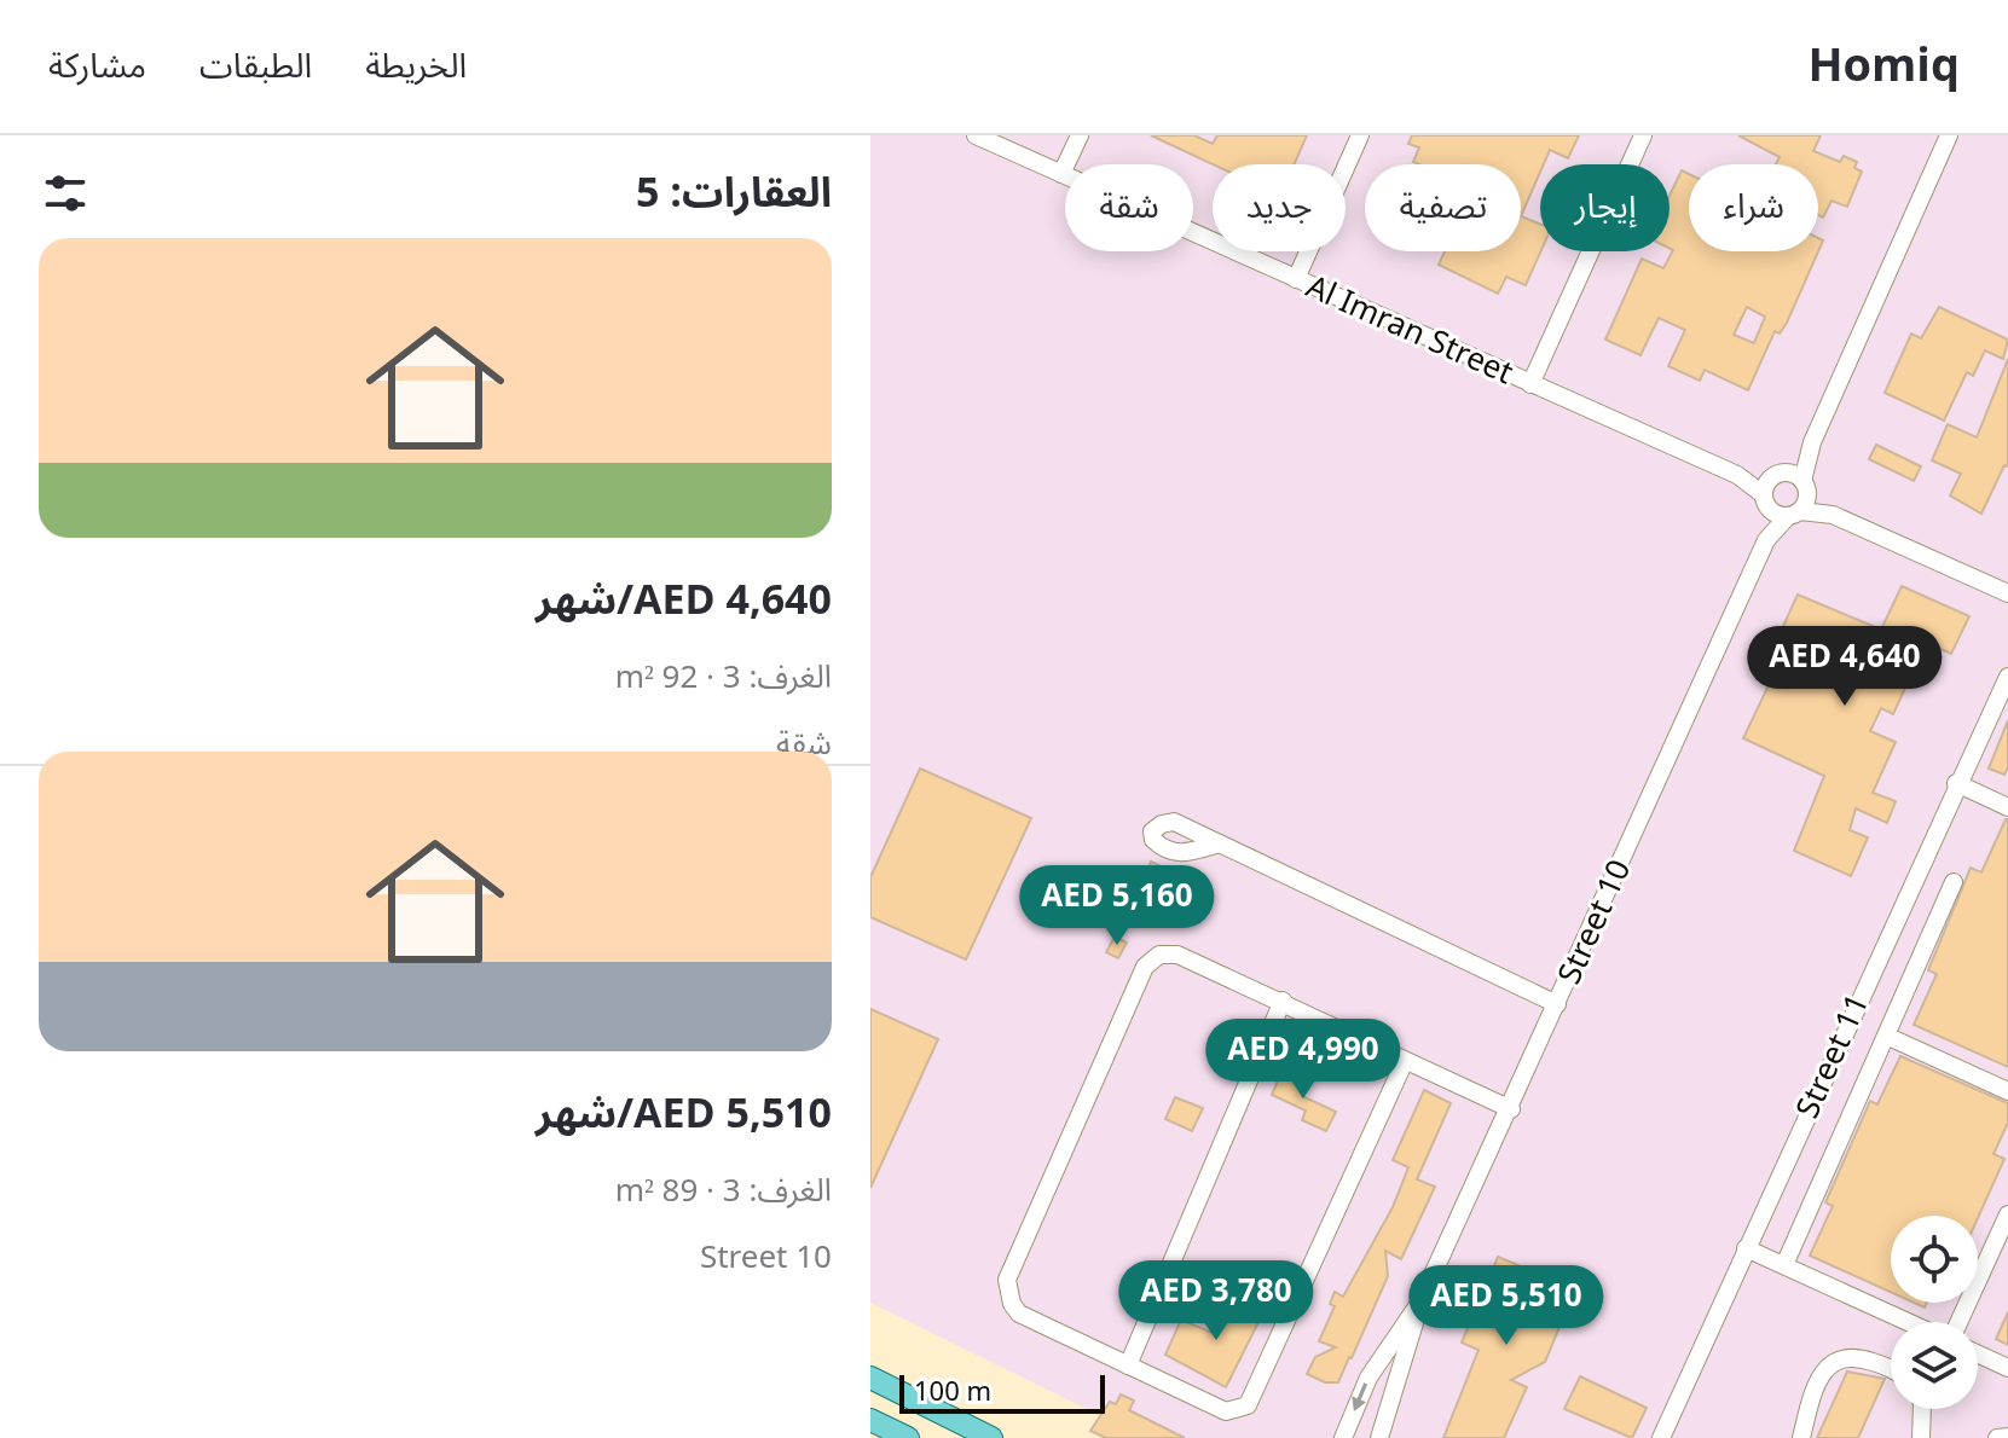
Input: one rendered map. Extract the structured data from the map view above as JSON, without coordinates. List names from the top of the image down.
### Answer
{
  "streets": {
    "street": ["Al Imran Street", "Street 10", "Street 11"]
  },
  "crossings": [
    ["Al Imran Street", "Street 10"]
  ],
  "scale_bar": "100 m",
  "page": {
    "header": "Homiq",
    "nav": ["الخريطة", "الطبقات", "مشاركة"],
    "heading": "العقارات: 5",
    "chip": [
      "شراء",
      "إيجار",
      "تصفية",
      "جديد",
      "شقة"
    ],
    "list": [
      {
        "name": "AED 4,640/شهر",
        "note": "الغرف: 3 · 92 m² · شقة"
      },
      {
        "name": "AED 5,510/شهر",
        "note": "الغرف: 3 · 89 m² · Street 10"
      }
    ],
    "price": [
      "AED 4,640",
      "AED 5,160",
      "AED 4,990",
      "AED 3,780",
      "AED 5,510"
    ],
    "scale": "100 m"
  }
}
